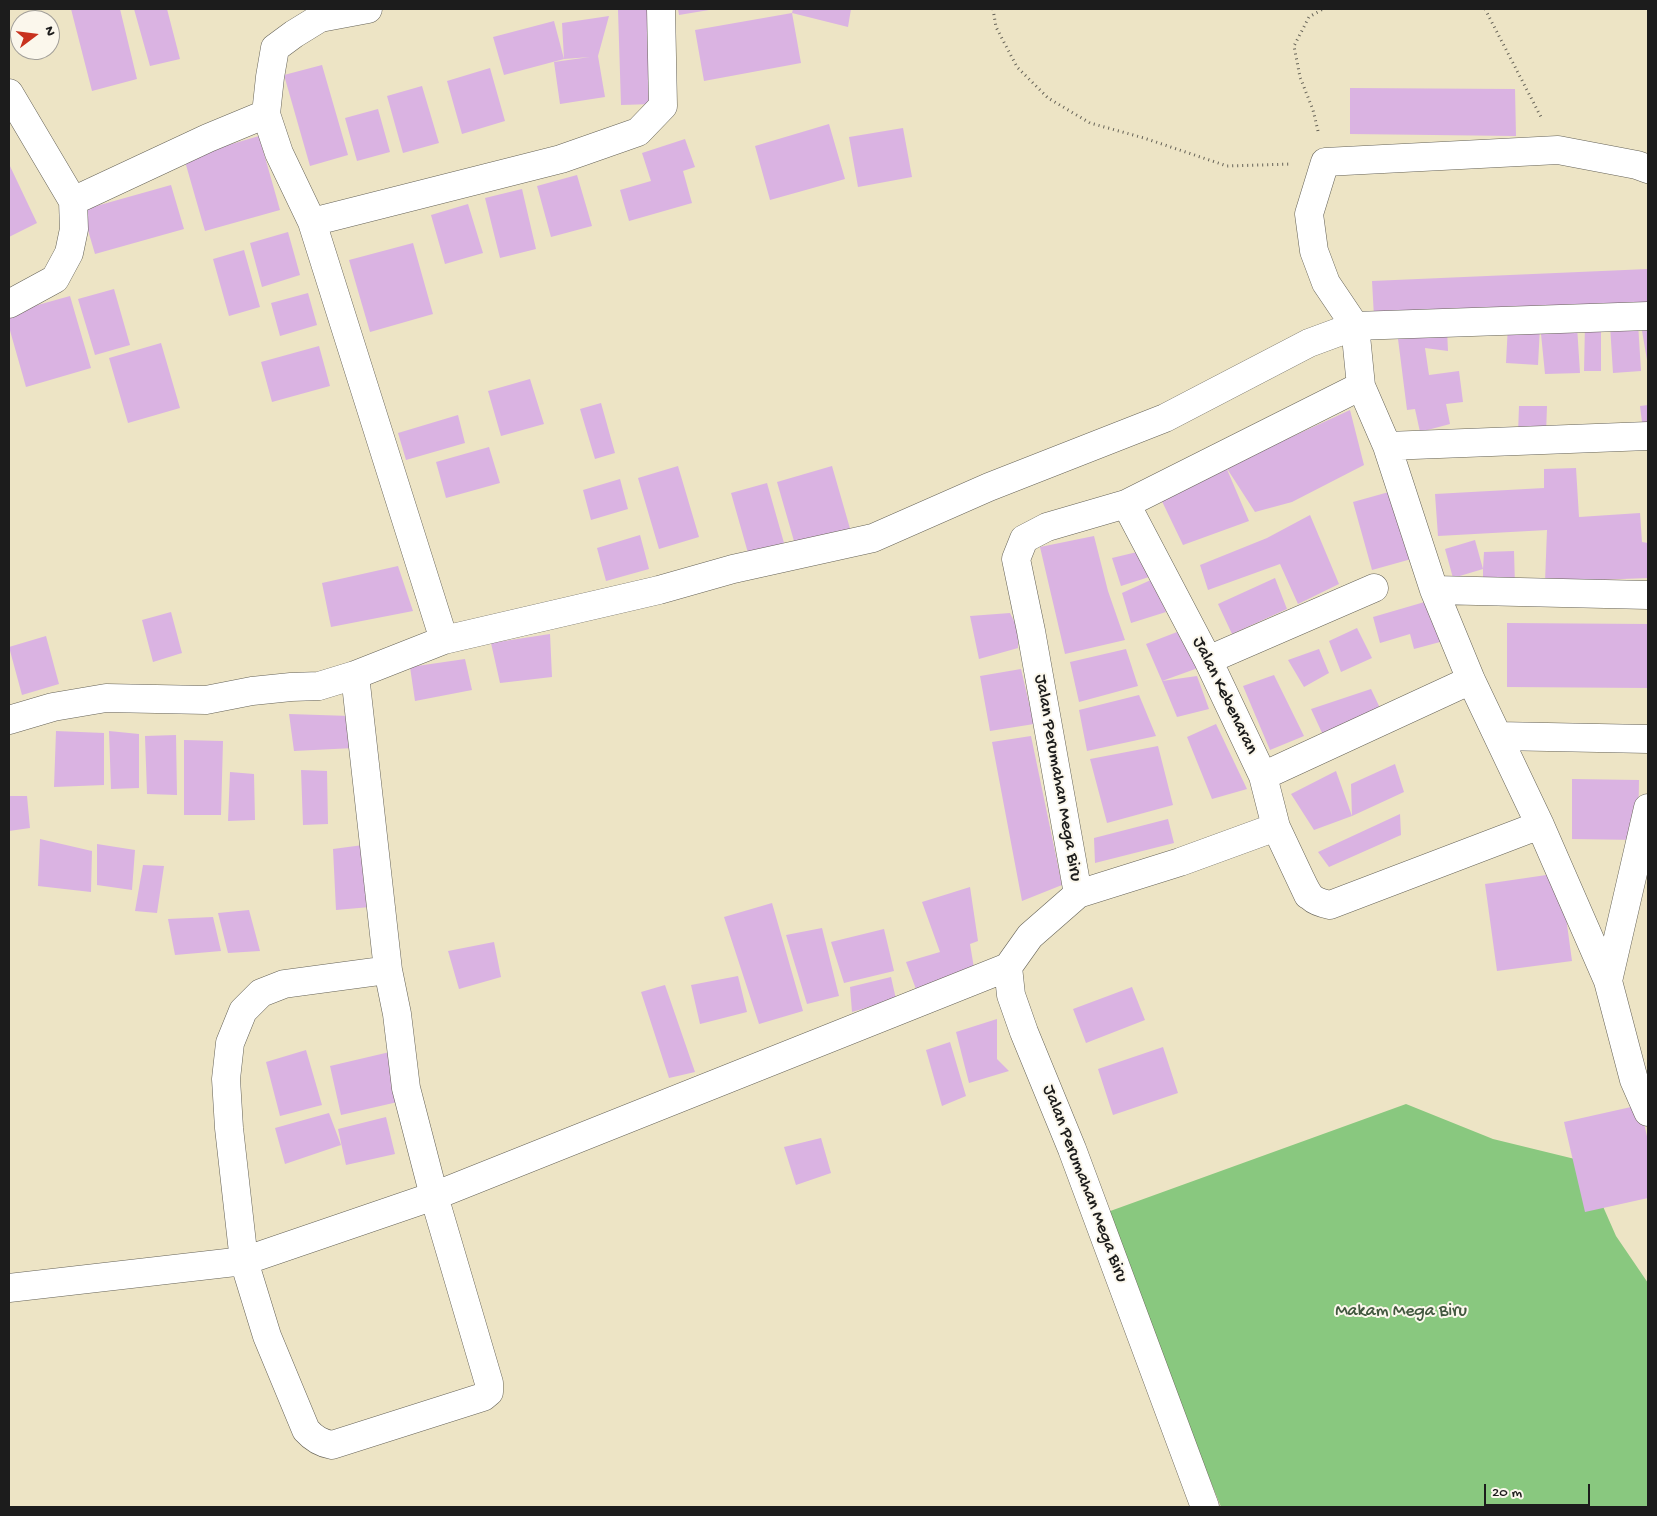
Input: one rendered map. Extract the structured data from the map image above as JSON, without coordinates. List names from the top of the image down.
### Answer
{
  "streets": {
    "street": ["Jalan Kebenaran", "Jalan Perumahan Mega Biru"]
  },
  "crossings": [
    ["Jalan Kebenaran", "Jalan Perumahan Mega Biru"]
  ],
  "parks": ["Makam Mega Biru"],
  "scale_bar": "20 m",
  "north": "right"
}
